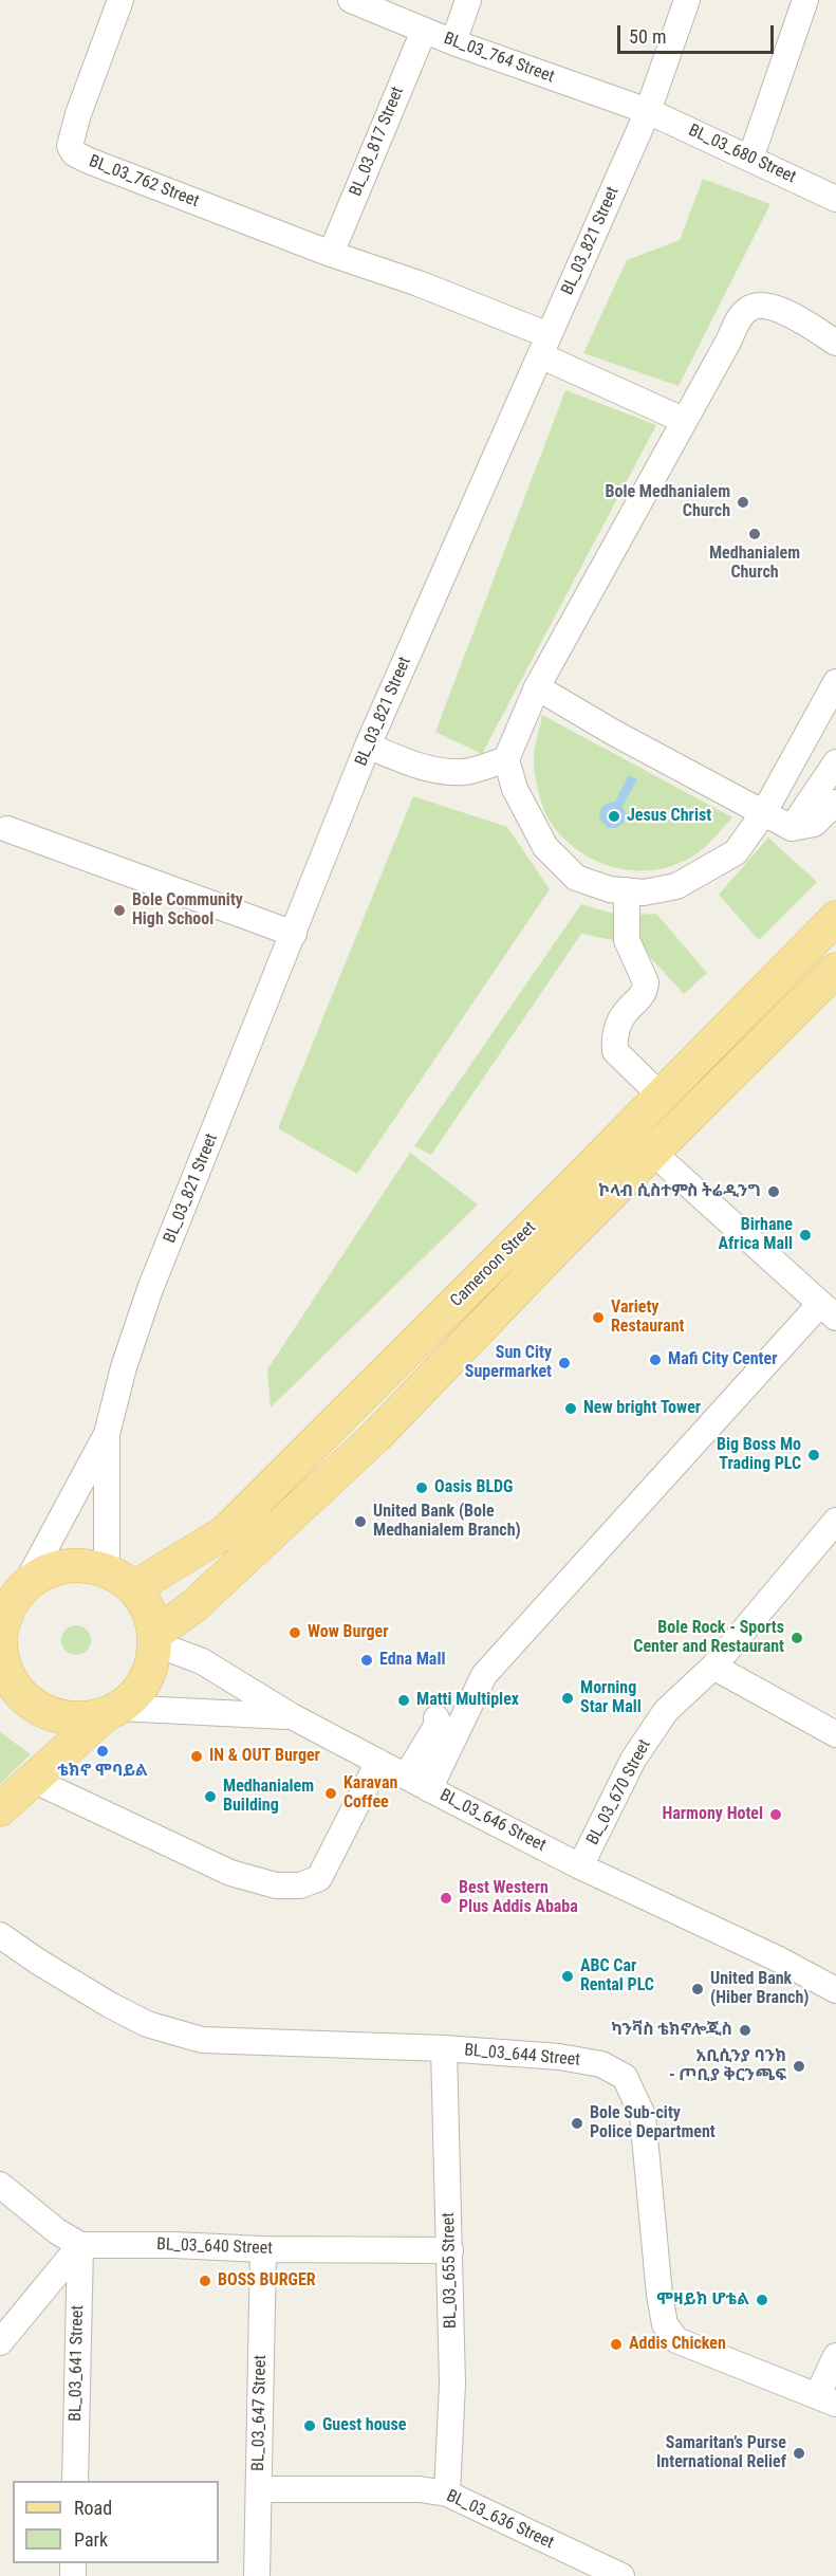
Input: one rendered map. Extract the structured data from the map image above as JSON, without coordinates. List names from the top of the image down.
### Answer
{
  "streets": {
    "main road": ["Cameroon Street"],
    "street": [
      "BL_03_764 Street",
      "BL_03_817 Street",
      "BL_03_680 Street",
      "BL_03_762 Street",
      "BL_03_821 Street",
      "BL_03_670 Street",
      "BL_03_646 Street",
      "BL_03_644 Street",
      "BL_03_640 Street",
      "BL_03_655 Street",
      "BL_03_641 Street",
      "BL_03_647 Street",
      "BL_03_636 Street"
    ]
  },
  "crossings": [
    ["BL_03_764 Street", "BL_03_817 Street"],
    ["BL_03_764 Street", "BL_03_680 Street"],
    ["BL_03_764 Street", "BL_03_821 Street"],
    ["BL_03_817 Street", "BL_03_762 Street"],
    ["BL_03_680 Street", "BL_03_821 Street"],
    ["BL_03_762 Street", "BL_03_821 Street"],
    ["Cameroon Street", "BL_03_646 Street"],
    ["BL_03_670 Street", "BL_03_646 Street"],
    ["BL_03_644 Street", "BL_03_655 Street"],
    ["BL_03_640 Street", "BL_03_655 Street"],
    ["BL_03_640 Street", "BL_03_641 Street"],
    ["BL_03_640 Street", "BL_03_647 Street"],
    ["BL_03_655 Street", "BL_03_636 Street"],
    ["BL_03_647 Street", "BL_03_636 Street"]
  ],
  "places": [
    "Bole Medhanialem Church",
    "Medhanialem Church",
    "Jesus Christ",
    "Bole Community High School",
    "ኮላብ ሲስተምስ ትሬዲንግ",
    "Birhane Africa Mall",
    "Variety Restaurant",
    "Mafi City Center",
    "Sun City Supermarket",
    "New bright Tower",
    "Big Boss Mo Trading PLC",
    "Oasis BLDG",
    "United Bank (Bole Medhanialem Branch)",
    "Wow Burger",
    "Bole Rock - Sports Center and Restaurant",
    "Edna Mall",
    "Morning Star Mall",
    "Matti Multiplex",
    "ቴክኖ ሞባይል",
    "IN & OUT Burger",
    "Karavan Coffee",
    "Medhanialem Building",
    "Harmony Hotel",
    "Best Western Plus Addis Ababa",
    "ABC Car Rental PLC",
    "United Bank (Hiber Branch)",
    "ካንቫስ ቴክኖሎጂስ",
    "አቢሲንያ ባንክ - ጦቢያ ቅርንጫፍ",
    "Bole Sub-city Police Department",
    "BOSS BURGER",
    "ሞዛይክ ሆቴል",
    "Addis Chicken",
    "Guest house",
    "Samaritan’s Purse International Relief"
  ],
  "legend": ["Road", "Park"],
  "scale_bar": "50 m"
}
